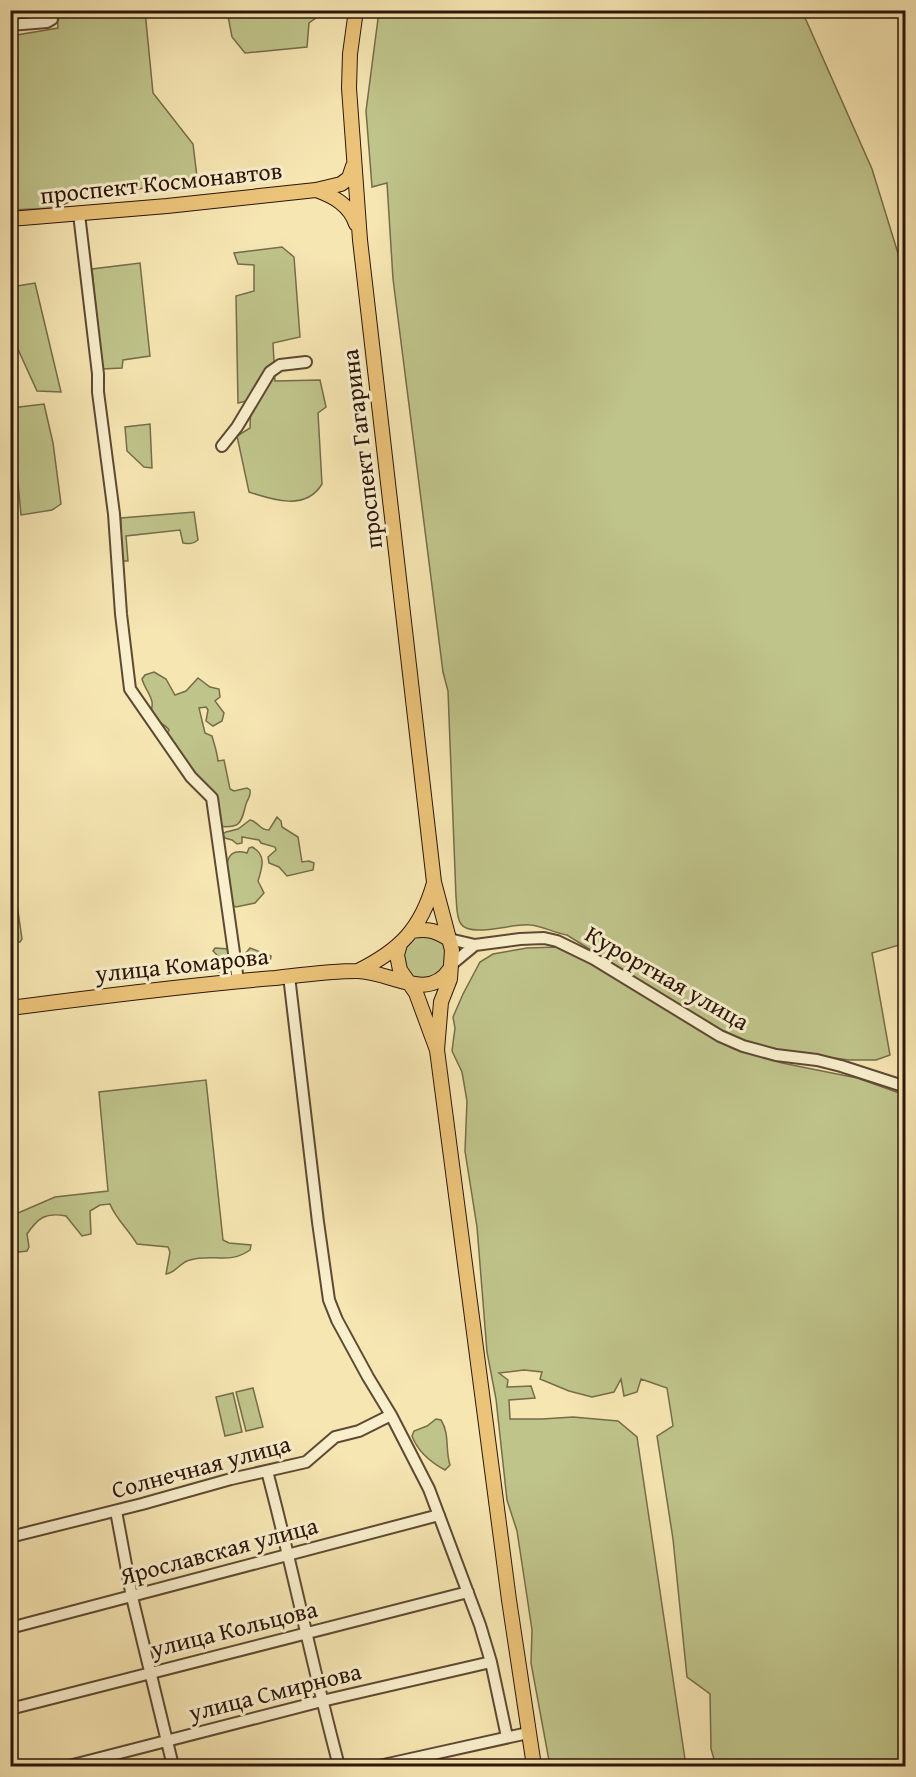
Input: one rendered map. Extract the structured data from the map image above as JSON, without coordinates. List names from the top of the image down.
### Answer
{
  "streets": {
    "main road": ["проспект Космонавтов", "проспект Гагарина", "улица Комарова"],
    "street": [
      "Курортная улица",
      "Солнечная улица",
      "Ярославская улица",
      "улица Кольцова",
      "улица Смирнова"
    ]
  },
  "crossings": [
    ["проспект Космонавтов", "проспект Гагарина"],
    ["проспект Гагарина", "Курортная улица"]
  ]
}
